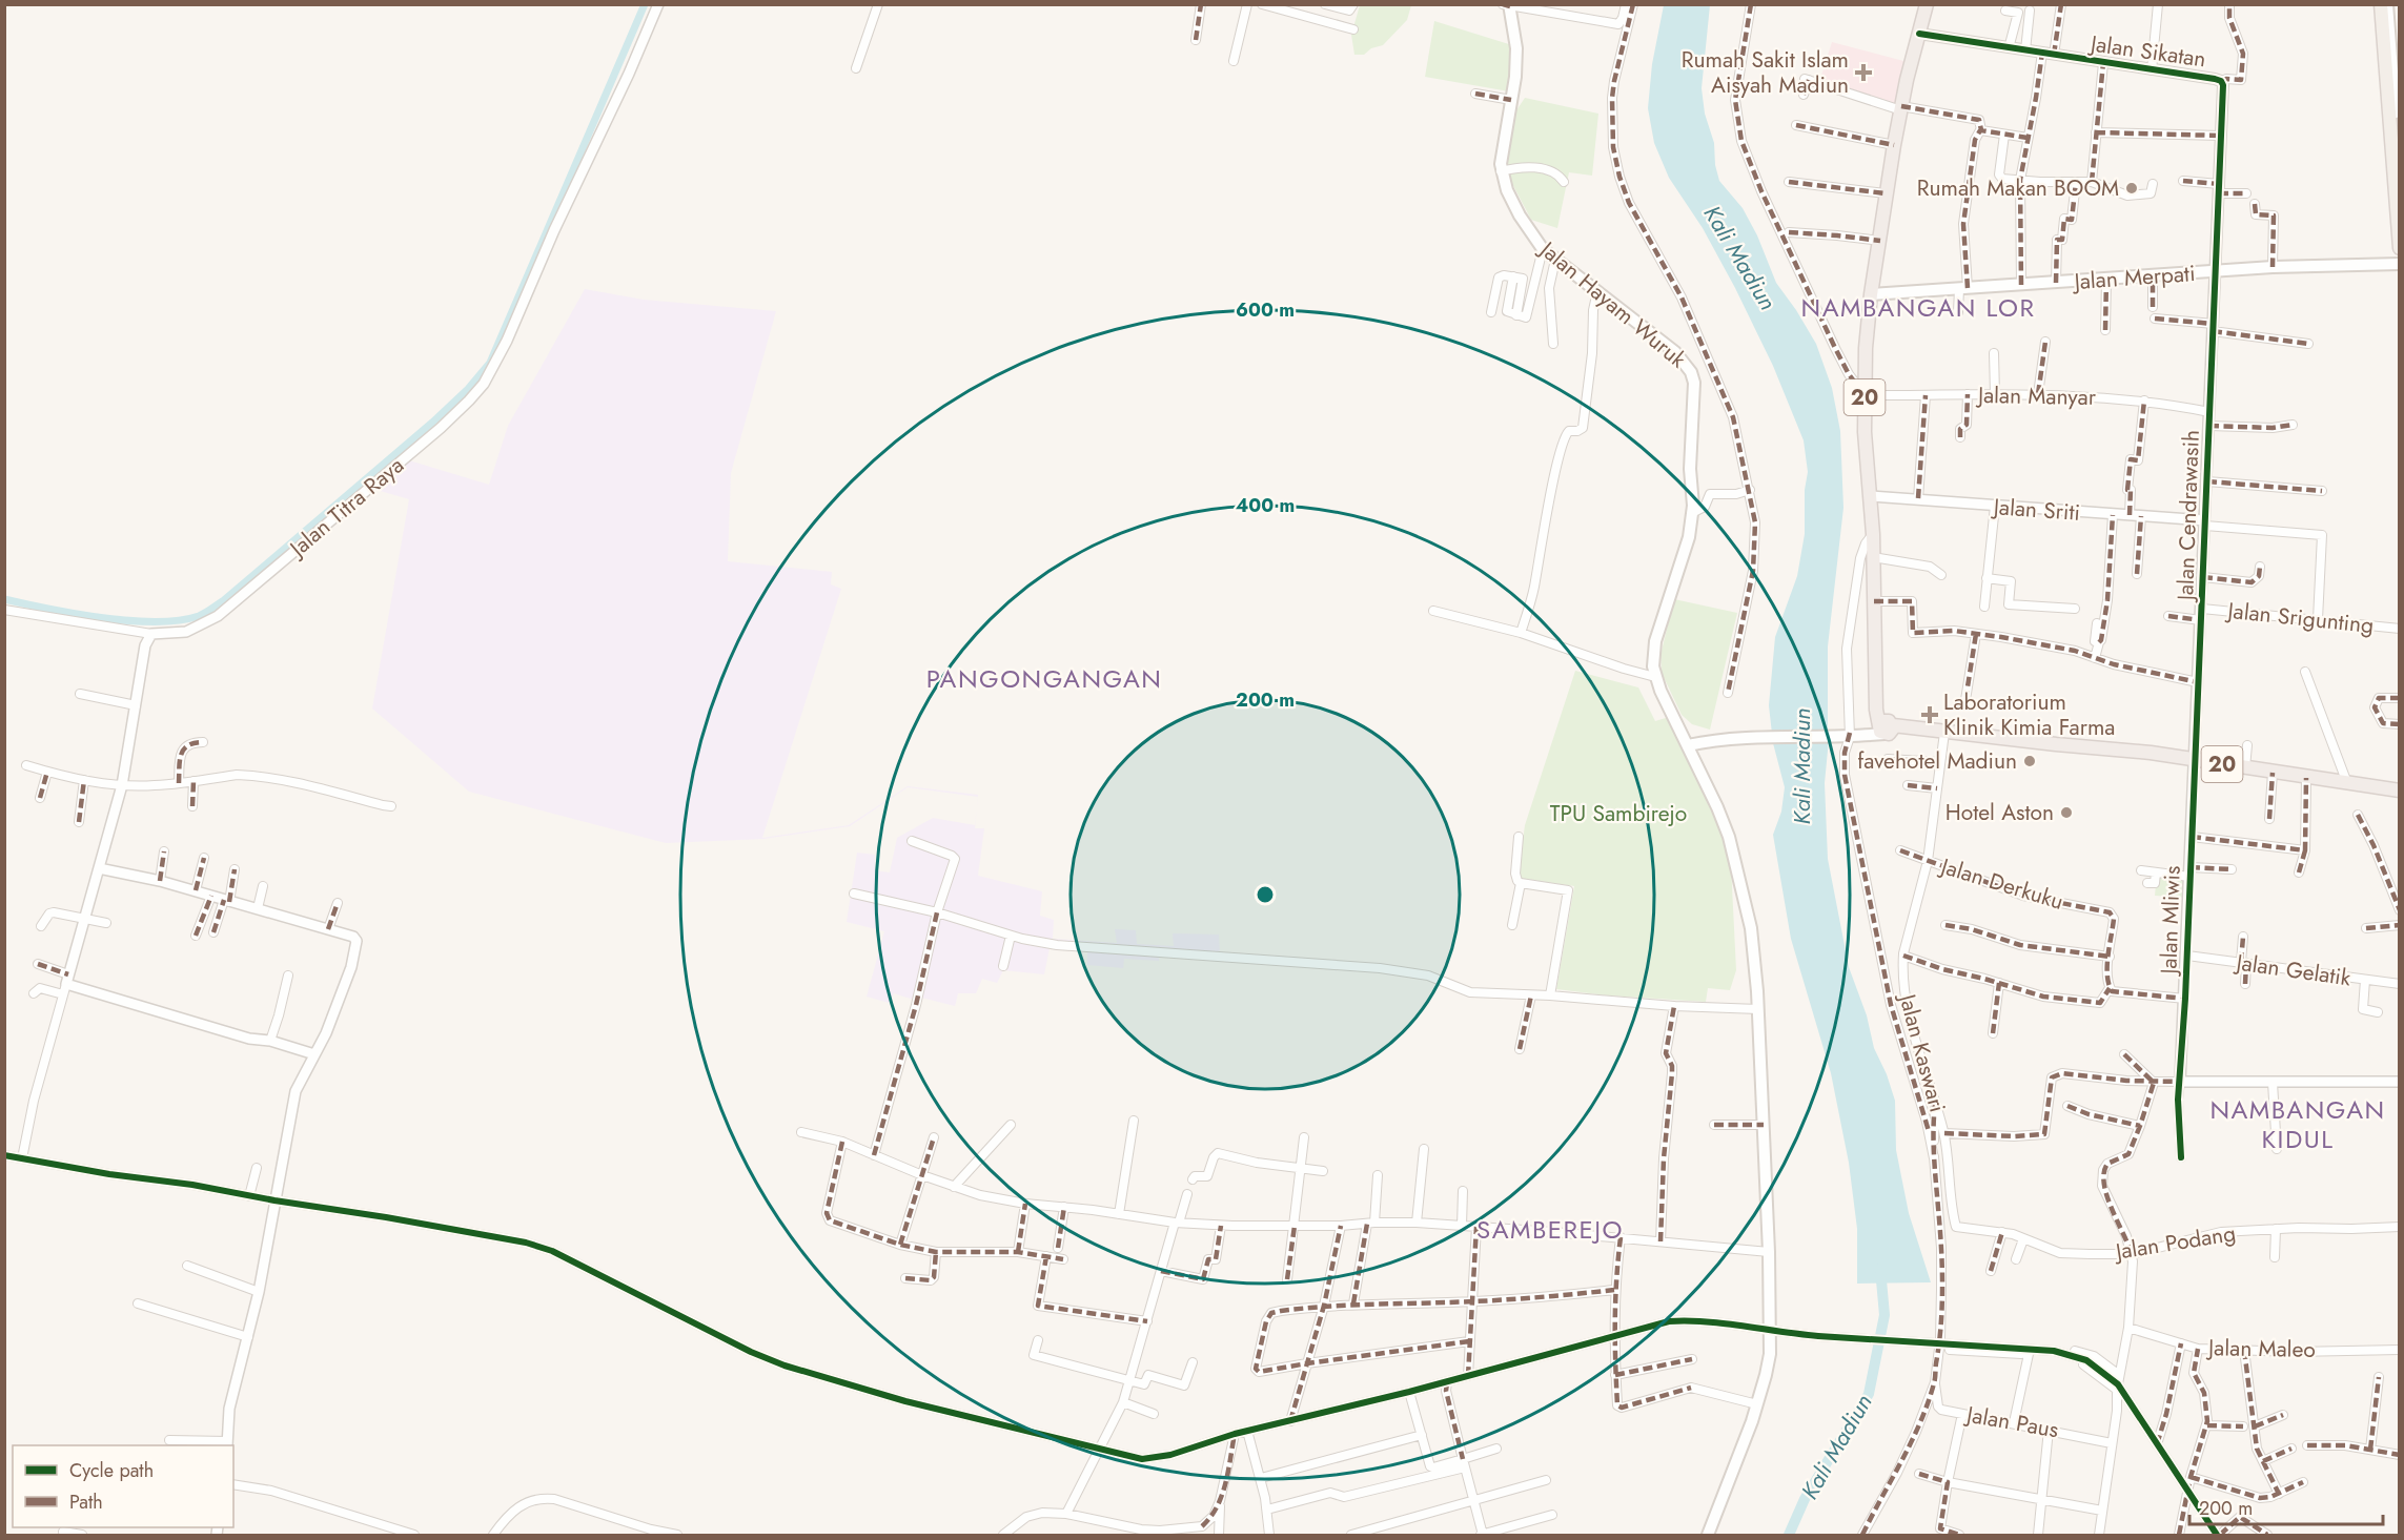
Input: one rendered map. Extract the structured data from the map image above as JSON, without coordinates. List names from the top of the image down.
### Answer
{
  "streets": {
    "highway": ["20"],
    "main road": ["Jalan Merpati", "Jalan Hayam Wuruk"],
    "street": [
      "Jalan Sikatan",
      "Jalan Manyar",
      "Jalan Titra Raya",
      "Jalan Sriti",
      "Jalan Cendrawasih",
      "Jalan Srigunting",
      "Jalan Derkuku",
      "Jalan Mliwis",
      "Jalan Gelatik",
      "Jalan Kaswari",
      "Jalan Podang",
      "Jalan Maleo",
      "Jalan Paus"
    ]
  },
  "crossings": [
    ["Jalan Sikatan", "Jalan Merpati"],
    ["Jalan Sikatan", "20"],
    ["Jalan Sikatan", "Jalan Cendrawasih"],
    ["Jalan Merpati", "20"],
    ["Jalan Merpati", "Jalan Cendrawasih"],
    ["Jalan Manyar", "20"],
    ["Jalan Manyar", "Jalan Cendrawasih"],
    ["20", "Jalan Sriti"],
    ["20", "Jalan Cendrawasih"],
    ["20", "Jalan Mliwis"],
    ["20", "Jalan Kaswari"],
    ["Jalan Sriti", "Jalan Cendrawasih"],
    ["Jalan Cendrawasih", "Jalan Srigunting"],
    ["Jalan Cendrawasih", "Jalan Mliwis"],
    ["Jalan Derkuku", "Jalan Kaswari"],
    ["Jalan Mliwis", "Jalan Gelatik"],
    ["Jalan Kaswari", "Jalan Podang"]
  ],
  "districts": [
    "NAMBANGAN LOR",
    "PANGONGANGAN",
    "NAMBANGAN KIDUL",
    "SAMBEREJO"
  ],
  "water": ["Kali Madiun"],
  "parks": ["TPU Sambirejo"],
  "places": {
    "health": ["Rumah Sakit Islam Aisyah Madiun", "Laboratorium Klinik Kimia Farma"],
    "other": ["Rumah Makan BOOM", "favehotel Madiun", "Hotel Aston"]
  },
  "legend": ["Cycle path", "Path"],
  "scale_bar": "200 m",
  "rings": ["600 m", "400 m", "200 m"]
}
